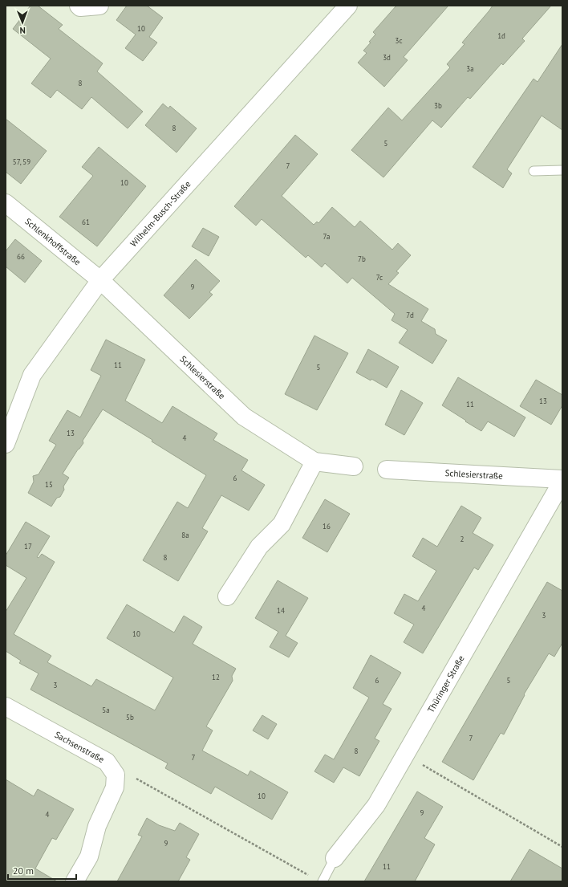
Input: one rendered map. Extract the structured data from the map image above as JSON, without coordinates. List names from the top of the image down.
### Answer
{
  "streets": {
    "street": [
      "Wilhelm-Busch-Straße",
      "Schlenkhoffstraße",
      "Schlesierstraße",
      "Thüringer Straße",
      "Sachsenstraße"
    ]
  },
  "crossings": [
    ["Wilhelm-Busch-Straße", "Schlenkhoffstraße"],
    ["Wilhelm-Busch-Straße", "Schlesierstraße"],
    ["Schlenkhoffstraße", "Schlesierstraße"],
    ["Schlesierstraße", "Thüringer Straße"]
  ],
  "house_numbers": [
    "10",
    "1d",
    "3c",
    "3d",
    "3a",
    "8",
    "3b",
    "8",
    "5",
    "57, 59",
    "7",
    "10",
    "61",
    "7a",
    "66",
    "7b",
    "7c",
    "9",
    "7d",
    "11",
    "5",
    "13",
    "11",
    "13",
    "4",
    "6",
    "15",
    "16",
    "8a",
    "2",
    "17",
    "8",
    "4",
    "14",
    "3",
    "10",
    "12",
    "6",
    "5",
    "3",
    "5a",
    "5b",
    "7",
    "8",
    "7",
    "10",
    "9",
    "4",
    "9",
    "11"
  ],
  "scale_bar": "20 m",
  "north": "bottom"
}
